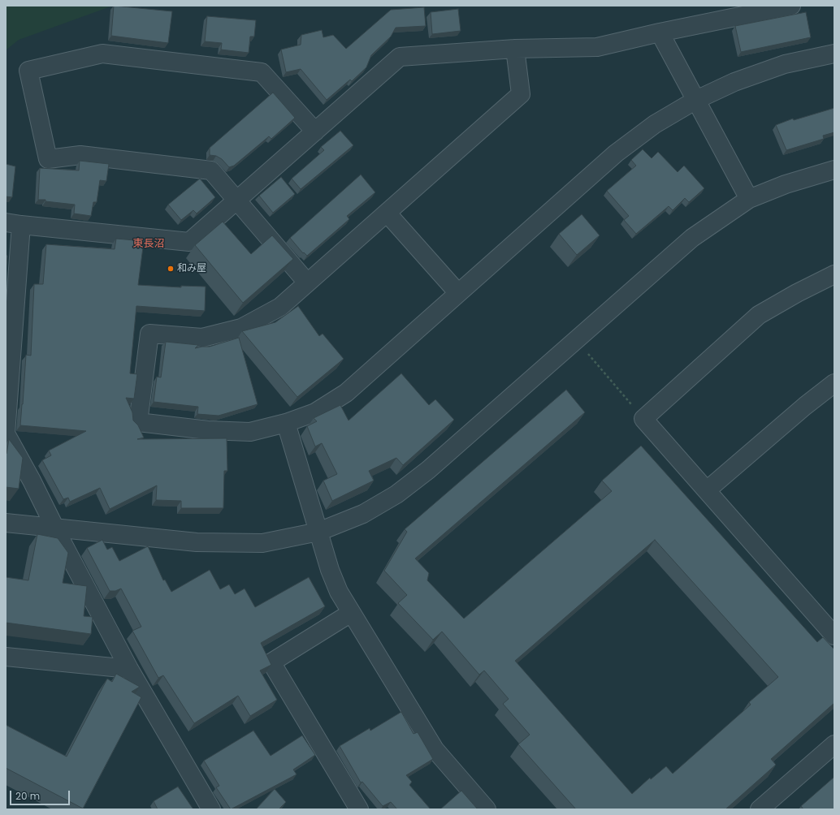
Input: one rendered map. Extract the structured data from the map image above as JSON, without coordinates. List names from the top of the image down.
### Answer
{
  "districts": ["東長沼"],
  "places": ["和み屋"],
  "scale_bar": "20 m"
}
